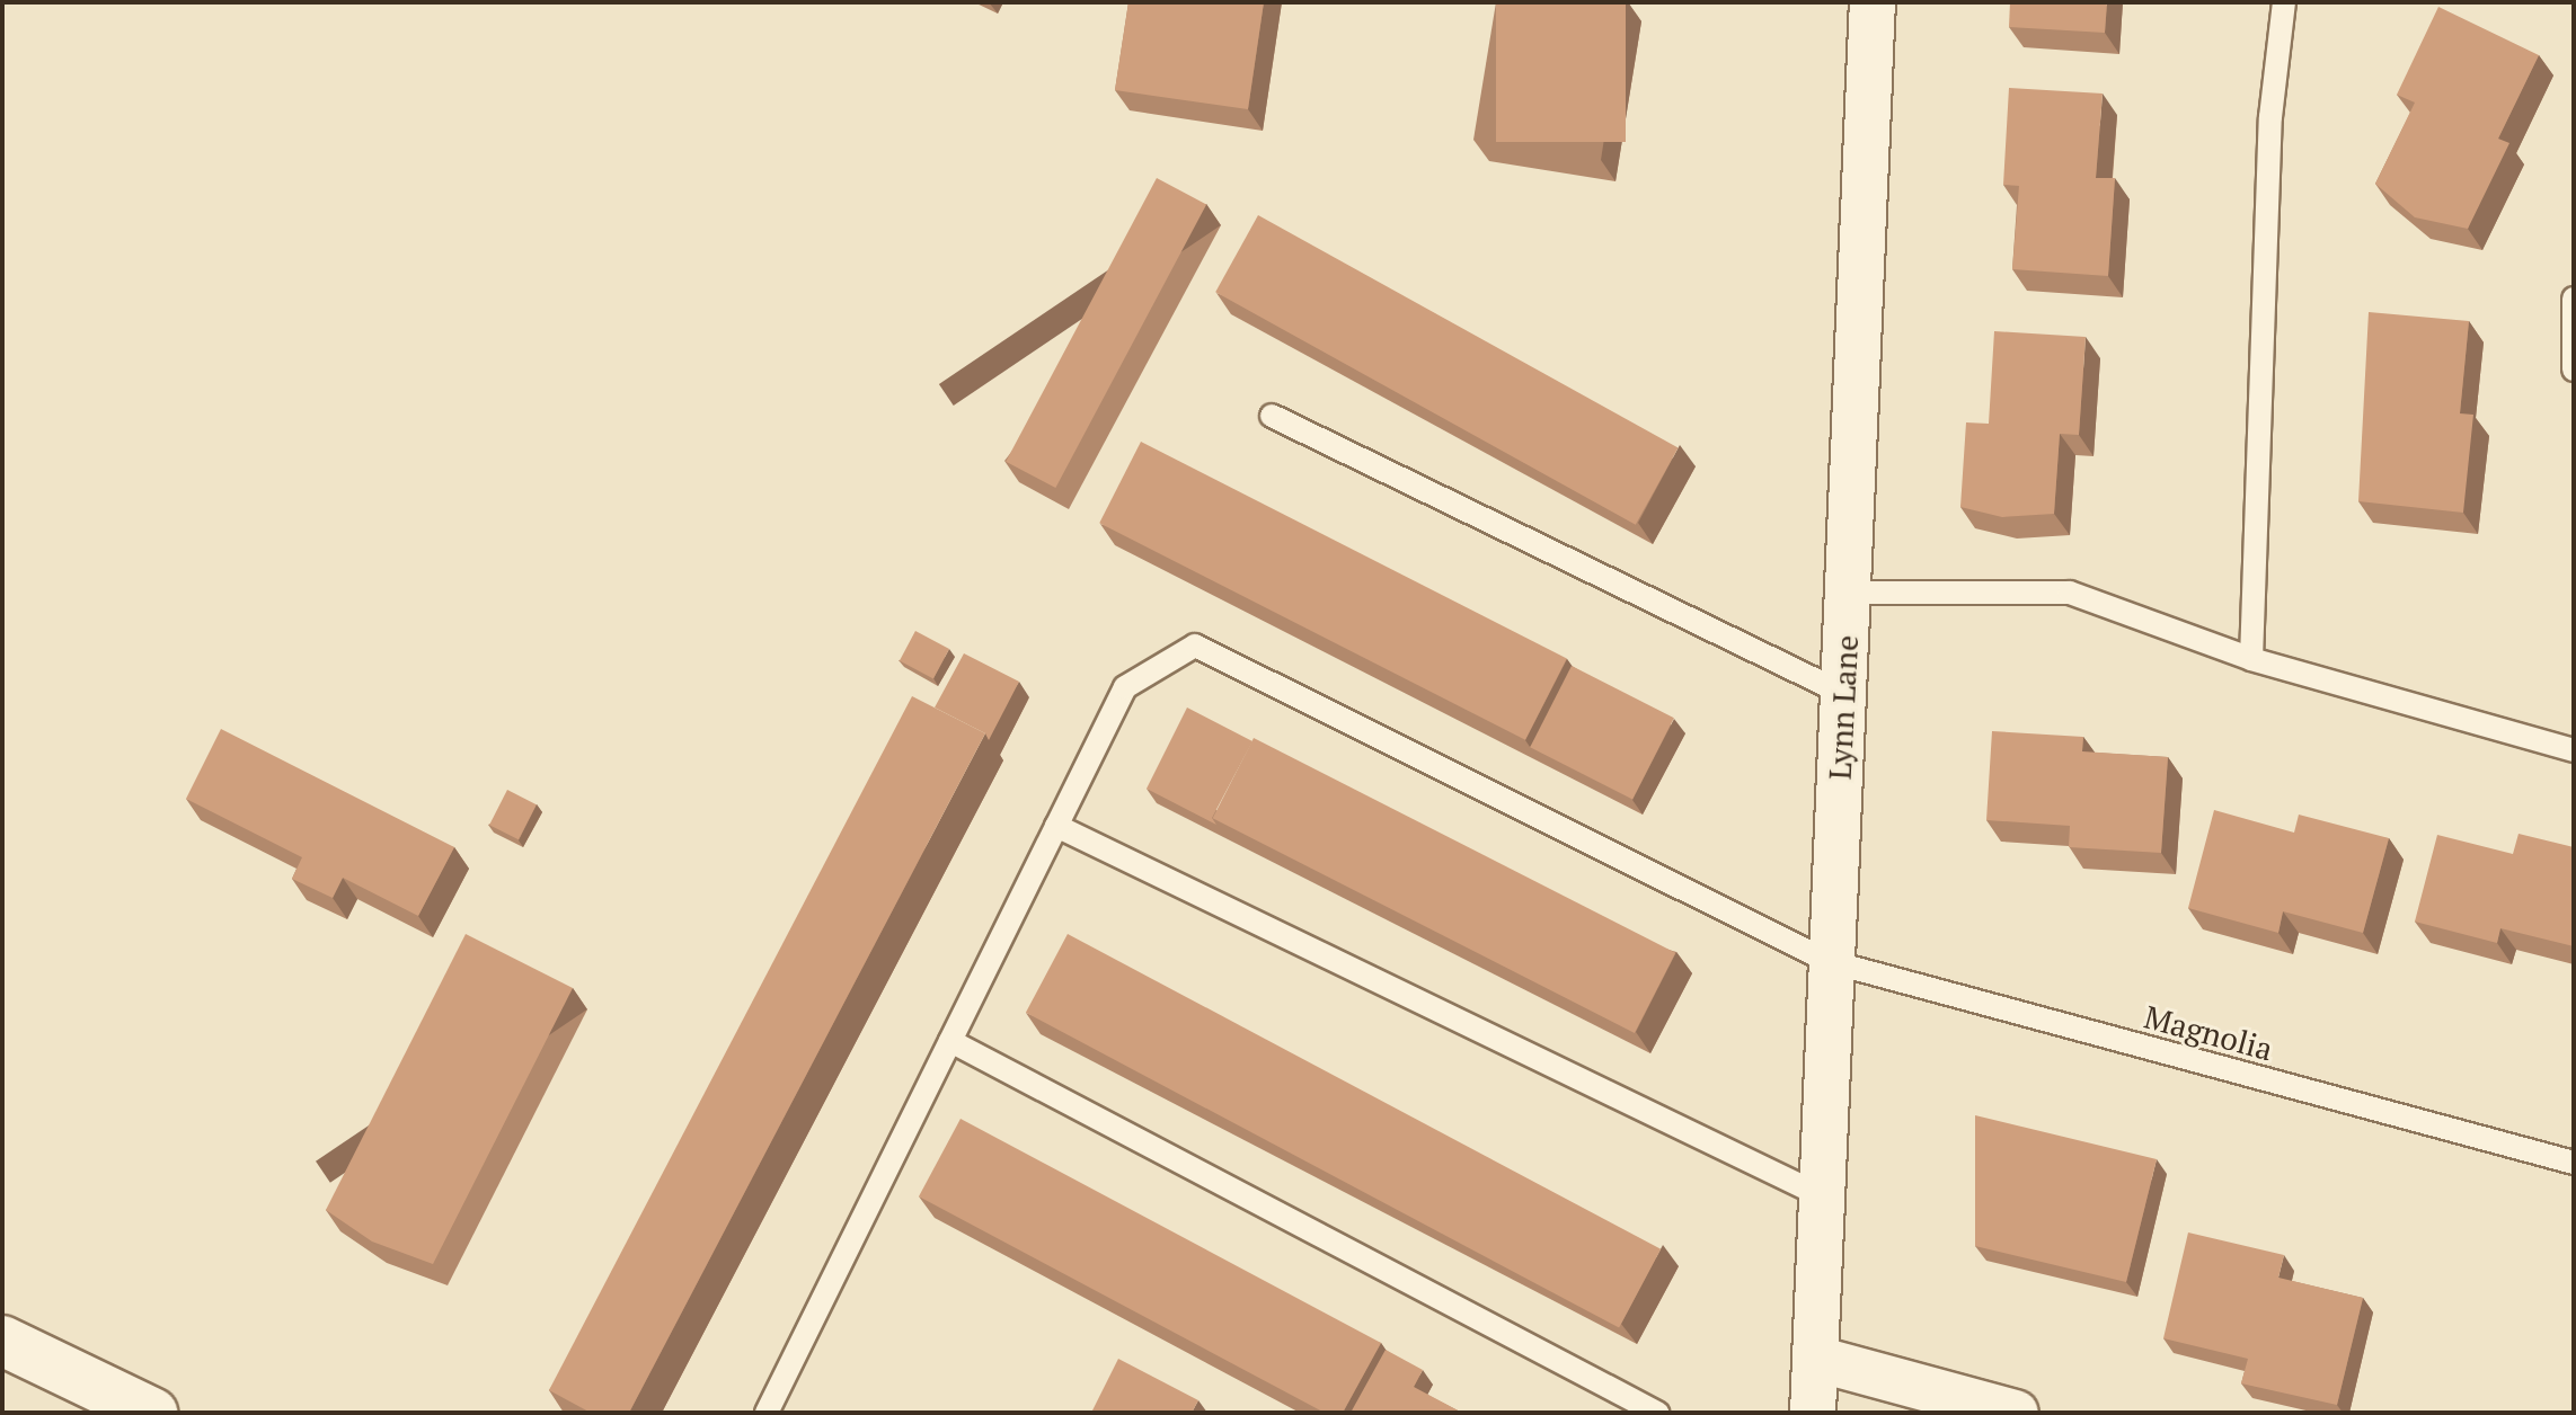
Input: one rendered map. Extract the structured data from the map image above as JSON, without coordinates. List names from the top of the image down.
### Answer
{
  "streets": {
    "street": ["Lynn Lane"],
    "lane": ["Magnolia"]
  },
  "crossings": [
    ["Lynn Lane", "Magnolia"]
  ]
}
